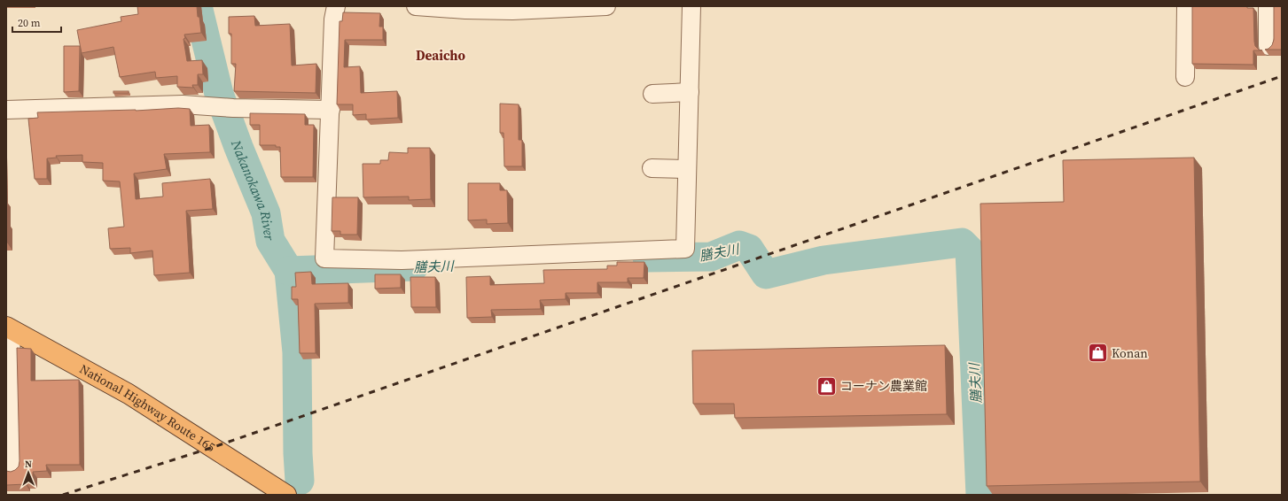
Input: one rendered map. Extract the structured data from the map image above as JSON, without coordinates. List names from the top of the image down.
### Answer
{
  "streets": {
    "highway": ["National Highway Route 165"]
  },
  "districts": ["Deaicho"],
  "water": ["Nakanokawa River", "膳夫川"],
  "places": {
    "shop": ["Konan", "コーナン農業館"]
  },
  "scale_bar": "20 m",
  "north": "top"
}
